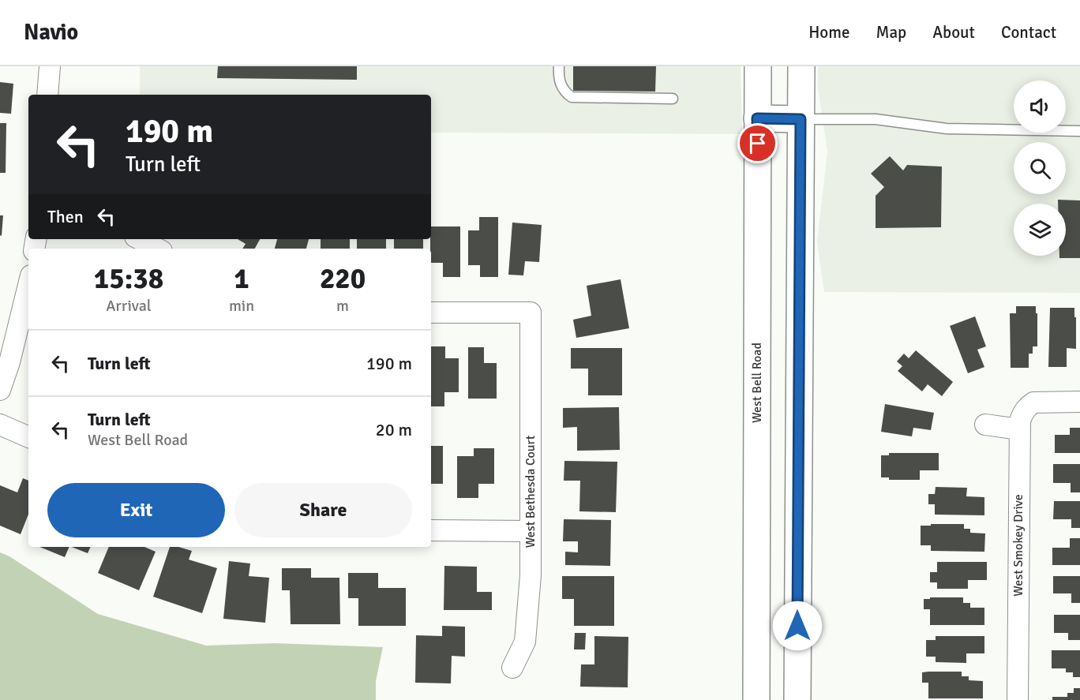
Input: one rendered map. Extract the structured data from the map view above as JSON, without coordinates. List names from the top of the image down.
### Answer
{
  "streets": {
    "main road": ["West Bell Road"],
    "street": ["West Bethesda Court", "West Smokey Drive"]
  },
  "page": {
    "header": "Navio",
    "nav": [
      "Home",
      "Map",
      "About",
      "Contact"
    ],
    "turn": ["190 m", "Turn left"],
    "then": "Then",
    "eta": [
      "15:38",
      "Arrival",
      "1",
      "min",
      "220",
      "m"
    ],
    "list": [
      {
        "name": "Turn left",
        "value": "190 m"
      },
      {
        "name": "Turn left",
        "note": "West Bell Road",
        "value": "20 m"
      }
    ],
    "buttons": ["Exit", "Share"]
  }
}
